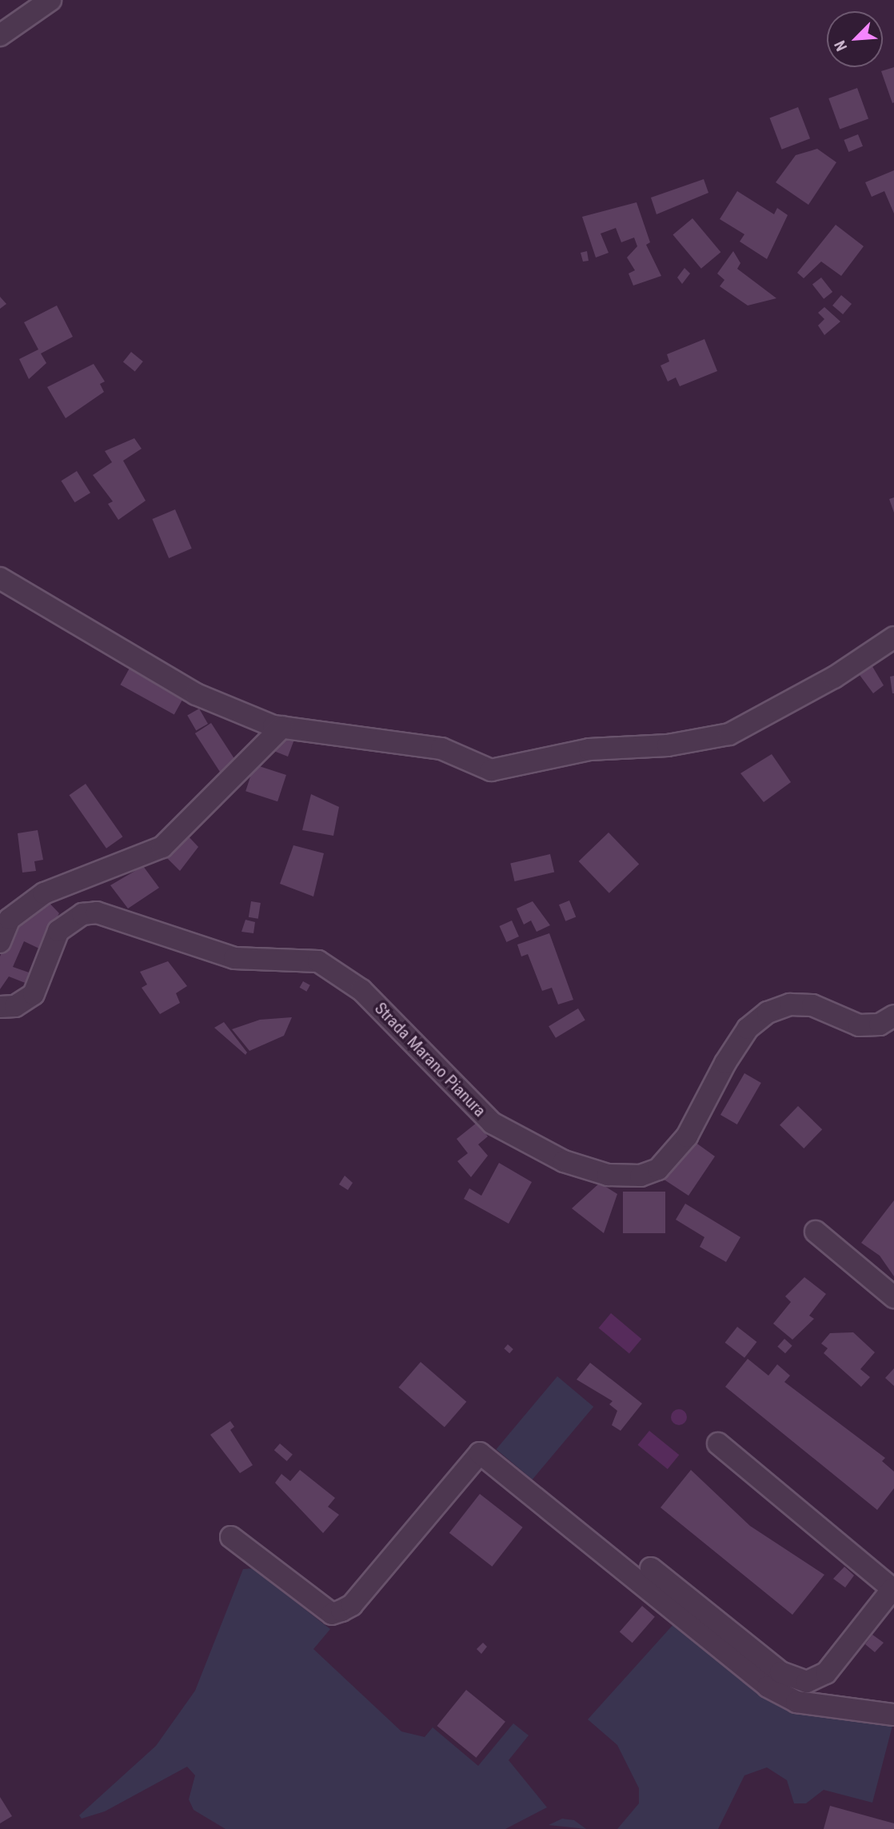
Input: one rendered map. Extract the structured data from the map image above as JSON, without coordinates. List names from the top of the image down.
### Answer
{
  "streets": {
    "street": ["Strada Marano Pianura"]
  },
  "north": "bottom left"
}
